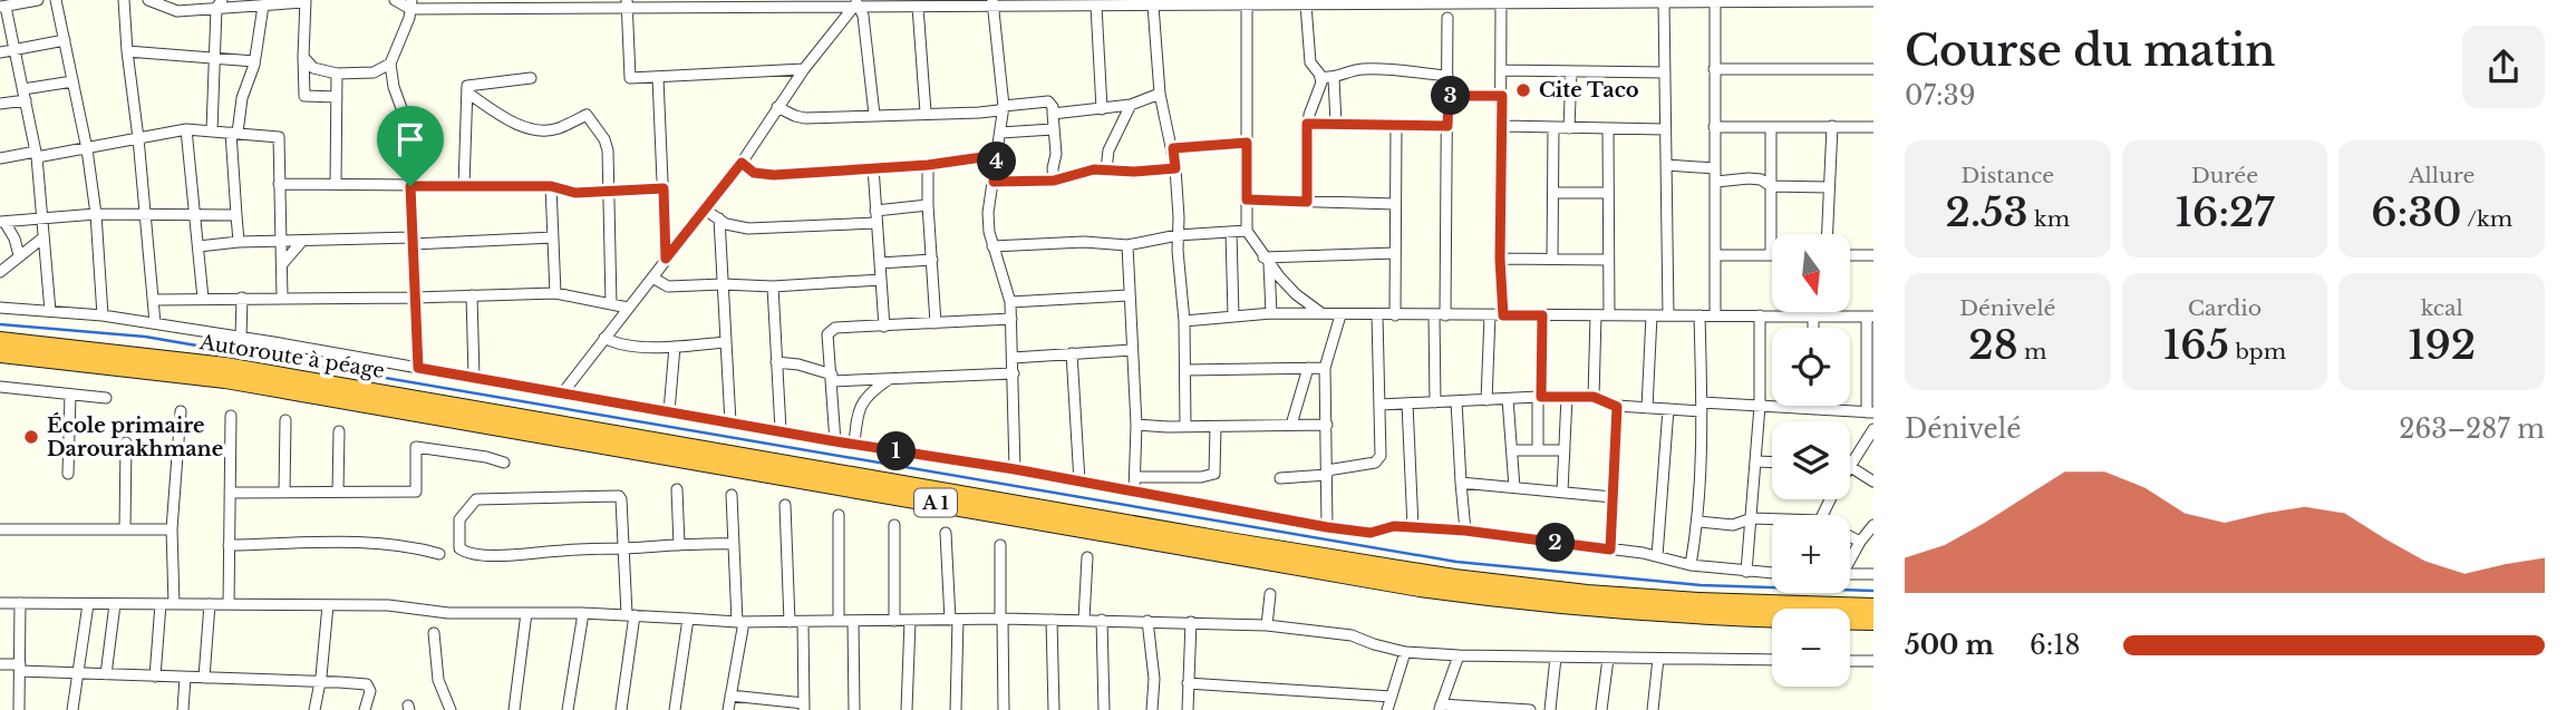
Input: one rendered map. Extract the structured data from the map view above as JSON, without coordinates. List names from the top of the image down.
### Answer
{
  "streets": {
    "highway": ["Autoroute à péage", "A 1"]
  },
  "places": ["Cite Taco", "École primaire Darourakhmane"],
  "north": "bottom",
  "page": {
    "heading": ["Course du matin", "07:39"],
    "pins": [
      "3",
      "4",
      "1",
      "2"
    ],
    "stats": [
      ["Distance", "2.53 km"],
      ["Durée", "16:27"],
      ["Allure", "6:30 /km"],
      ["Dénivelé", "28 m"],
      ["Cardio", "165 bpm"],
      ["kcal", "192"]
    ],
    "map_buttons": ["+", "−"],
    "chart": ["Dénivelé", "263–287 m"],
    "list": [
      {
        "name": "500 m",
        "note": "6:18"
      }
    ]
  }
}
